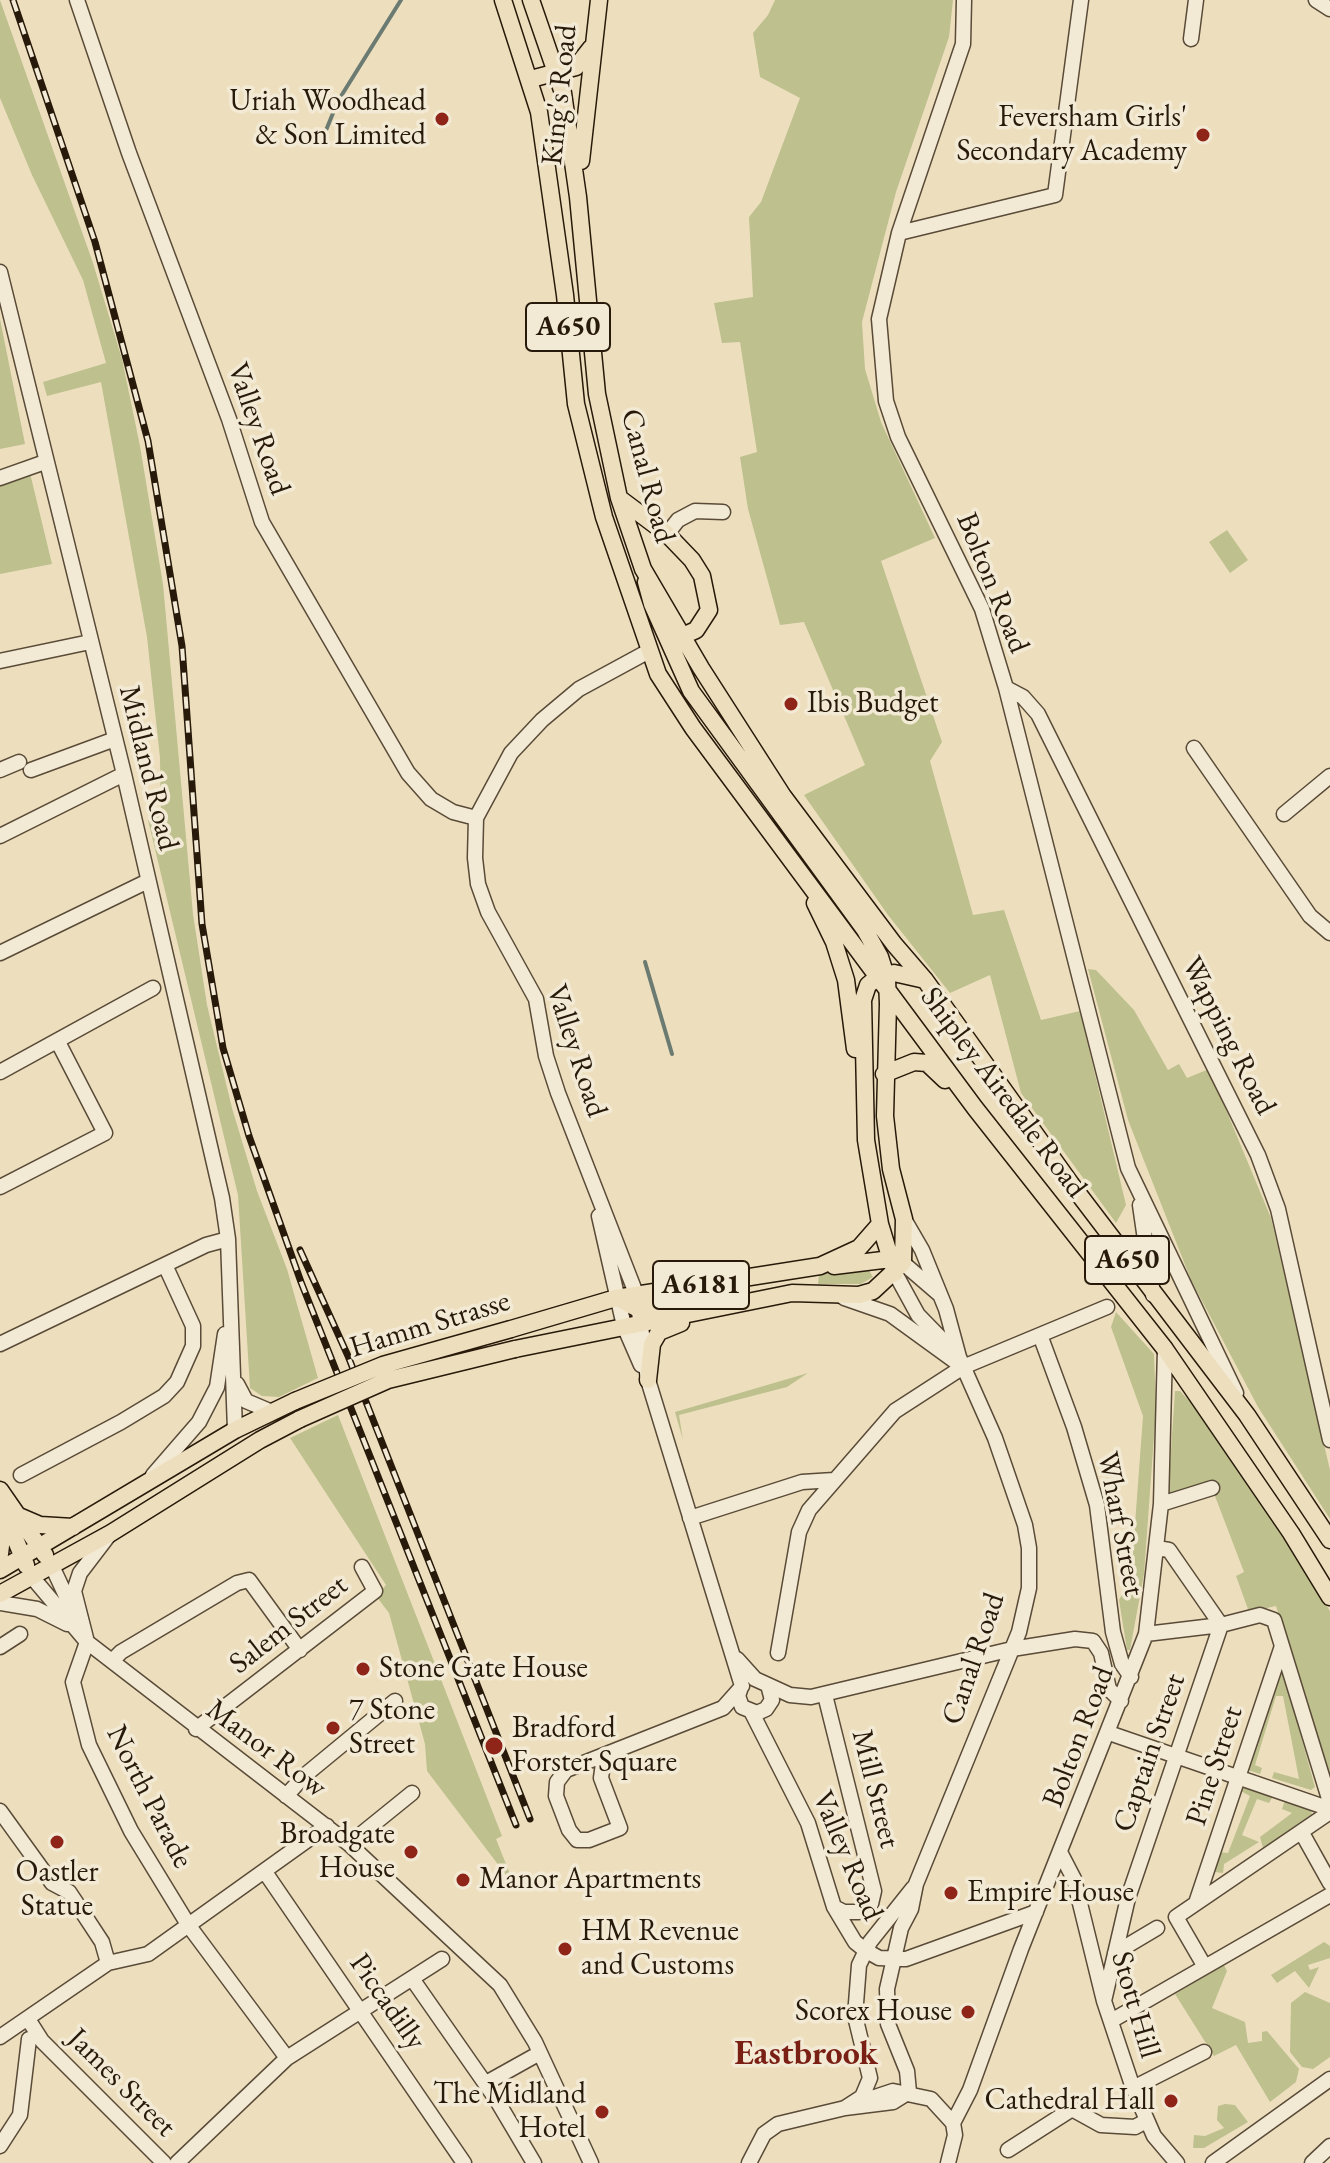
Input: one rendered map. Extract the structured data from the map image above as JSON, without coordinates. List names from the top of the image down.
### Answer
{
  "streets": {
    "main road": [
      "King's Road",
      "A650",
      "Canal Road",
      "Shipley Airedale Road",
      "A6181",
      "Hamm Strasse"
    ],
    "street": [
      "Valley Road",
      "Bolton Road",
      "Midland Road",
      "Wapping Road",
      "Wharf Street",
      "Salem Street",
      "Manor Row",
      "Captain Street",
      "Pine Street",
      "Mill Street",
      "North Parade",
      "Piccadilly",
      "Stott Hill",
      "James Street"
    ]
  },
  "crossings": [
    ["King's Road", "Canal Road"],
    ["A650", "Canal Road"],
    ["A650", "Shipley Airedale Road"],
    ["Valley Road", "Canal Road"],
    ["Valley Road", "Hamm Strasse"],
    ["Valley Road", "Mill Street"],
    ["Canal Road", "Shipley Airedale Road"],
    ["Canal Road", "A6181"],
    ["Canal Road", "Hamm Strasse"],
    ["Bolton Road", "Wapping Road"],
    ["Bolton Road", "Shipley Airedale Road"],
    ["Bolton Road", "Wharf Street"],
    ["Bolton Road", "Stott Hill"],
    ["Midland Road", "Hamm Strasse"],
    ["A6181", "Hamm Strasse"],
    ["A6181", "Manor Row"],
    ["Hamm Strasse", "Manor Row"],
    ["Salem Street", "Manor Row"],
    ["Manor Row", "North Parade"],
    ["Captain Street", "Stott Hill"]
  ],
  "districts": ["Eastbrook"],
  "places": [
    "Uriah Woodhead & Son Limited",
    "Feversham Girls' Secondary Academy",
    "Ibis Budget",
    "Stone Gate House",
    "7 Stone Street",
    "Bradford Forster Square",
    "Oastler Statue",
    "Broadgate House",
    "Manor Apartments",
    "Empire House",
    "HM Revenue and Customs",
    "Scorex House",
    "Cathedral Hall",
    "The Midland Hotel"
  ]
}
